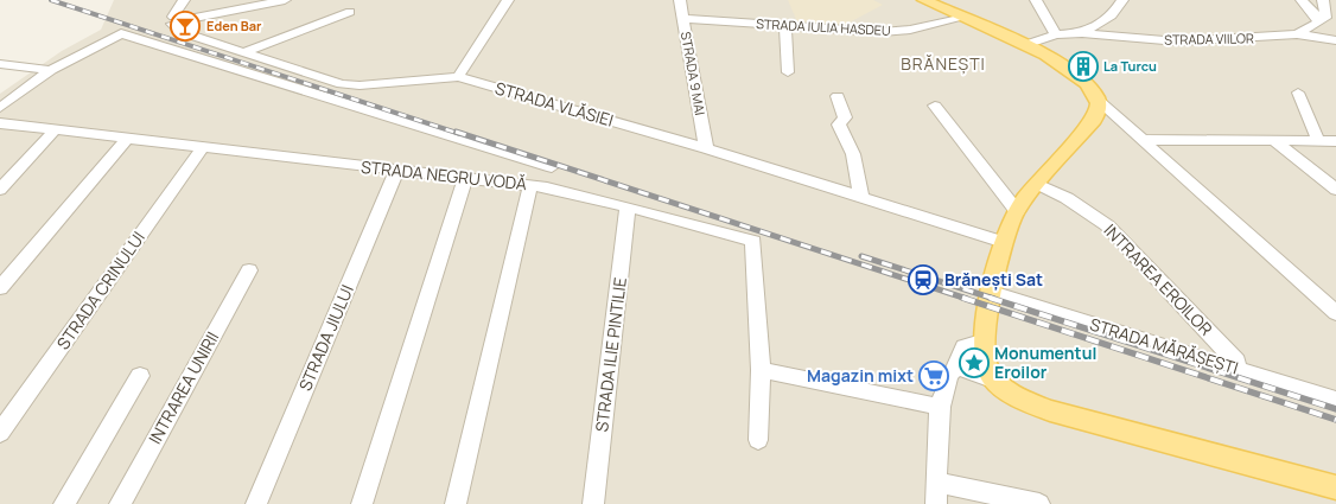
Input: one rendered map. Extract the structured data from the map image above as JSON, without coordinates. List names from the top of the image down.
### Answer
{
  "streets": {
    "street": [
      "STRADA IULIA HASDEU",
      "STRADA VIILOR",
      "STRADA 9 MAI",
      "STRADA VLĂSIEI",
      "STRADA NEGRU VODĂ",
      "INTRAREA EROILOR",
      "STRADA CRINULUI",
      "STRADA JIULUI",
      "STRADA MĂRĂȘEȘTI",
      "STRADA ILIE PINTILIE",
      "INTRAREA UNIRII"
    ]
  },
  "crossings": [
    ["STRADA IULIA HASDEU", "STRADA 9 MAI"],
    ["STRADA 9 MAI", "STRADA VLĂSIEI"],
    ["STRADA NEGRU VODĂ", "STRADA CRINULUI"],
    ["STRADA NEGRU VODĂ", "STRADA JIULUI"],
    ["STRADA NEGRU VODĂ", "STRADA ILIE PINTILIE"],
    ["INTRAREA EROILOR", "STRADA MĂRĂȘEȘTI"]
  ],
  "districts": ["BRĂNEȘTI"],
  "places": {
    "bar": ["Eden Bar"],
    "building": ["La Turcu"],
    "station": ["Brănești Sat"],
    "place": ["Monumentul Eroilor"],
    "supermarket": ["Magazin mixt"]
  }
}
